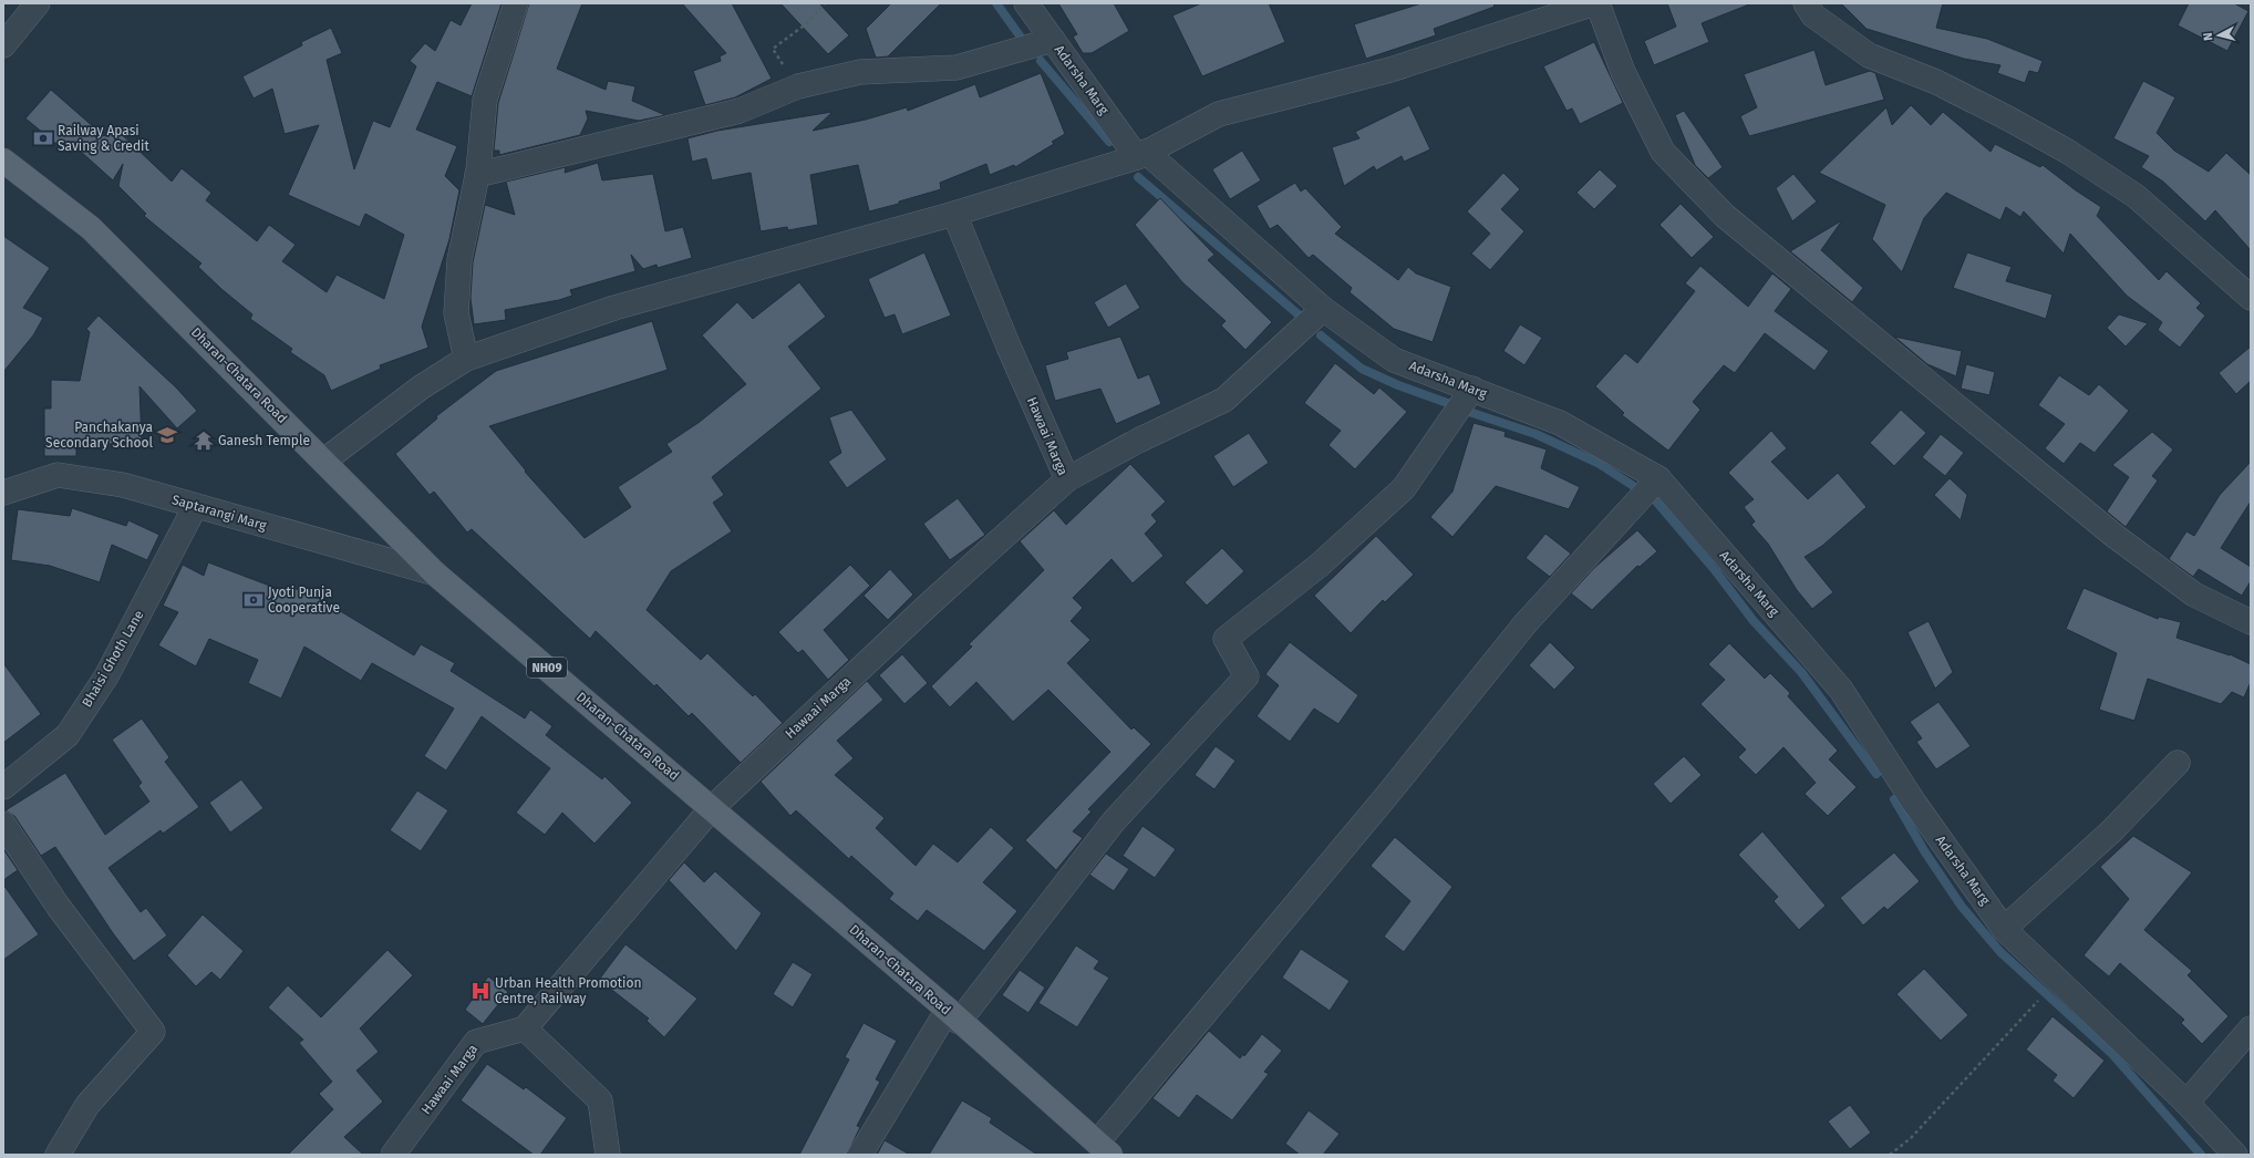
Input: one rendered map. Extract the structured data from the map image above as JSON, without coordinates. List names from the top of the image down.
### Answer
{
  "streets": {
    "main road": ["Dharan-Chatara Road", "NH09"],
    "street": [
      "Adarsha Marg",
      "Hawaai Marga",
      "Saptarangi Marg",
      "Bhaisi Ghoth Lane"
    ]
  },
  "crossings": [
    ["Dharan-Chatara Road", "Hawaai Marga"],
    ["Dharan-Chatara Road", "Saptarangi Marg"],
    ["Saptarangi Marg", "Bhaisi Ghoth Lane"]
  ],
  "places": {
    "bank": ["Railway Apasi Saving & Credit", "Jyoti Punja Cooperative"],
    "school or university": ["Panchakanya Secondary School"],
    "temple": ["Ganesh Temple"],
    "hospital": ["Urban Health Promotion Centre, Railway"]
  },
  "north": "left"
}
